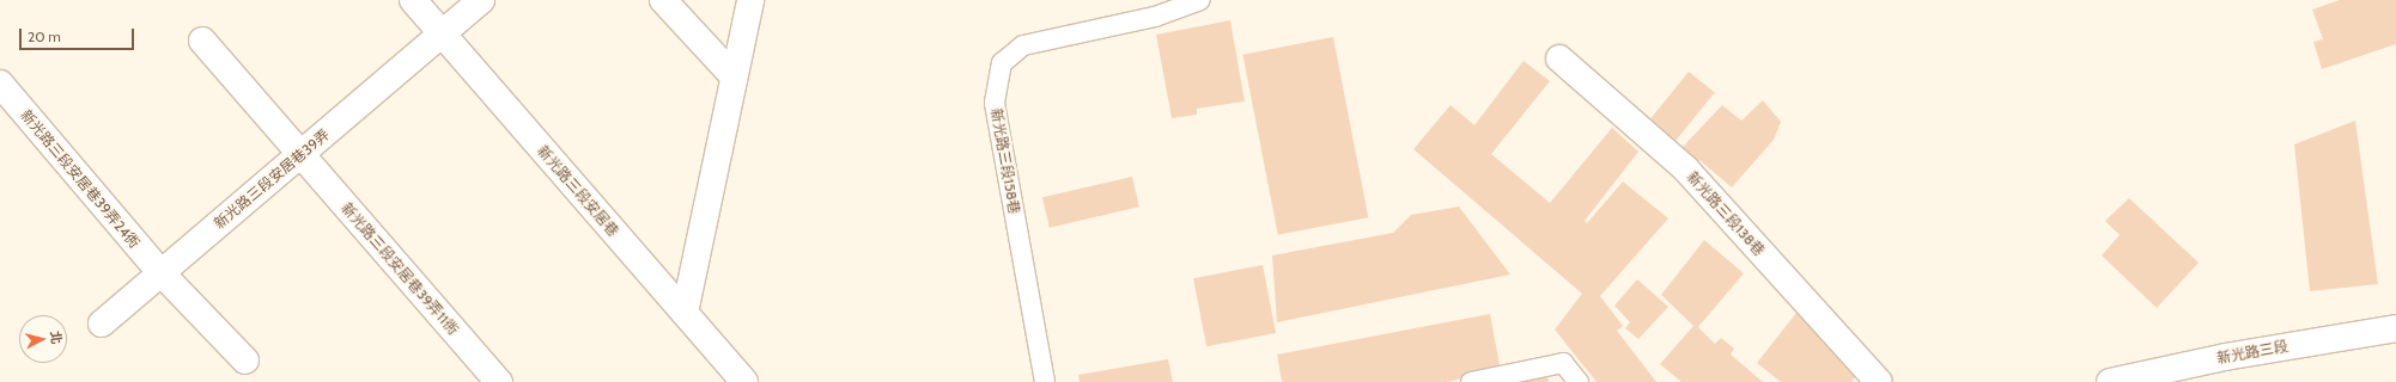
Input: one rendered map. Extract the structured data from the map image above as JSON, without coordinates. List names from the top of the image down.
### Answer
{
  "streets": {
    "street": [
      "新光路三段安居巷39弄24衖",
      "新光路三段安居巷39弄",
      "新光路三段安居巷",
      "新光路三段138巷",
      "新光路三段安居巷39弄11衖",
      "新光路三段"
    ],
    "lane": ["新光路三段158巷"]
  },
  "crossings": [
    ["新光路三段安居巷39弄24衖", "新光路三段安居巷39弄"],
    ["新光路三段安居巷39弄", "新光路三段安居巷"],
    ["新光路三段安居巷39弄", "新光路三段安居巷39弄11衖"]
  ],
  "scale_bar": "20 m",
  "north": "right"
}
